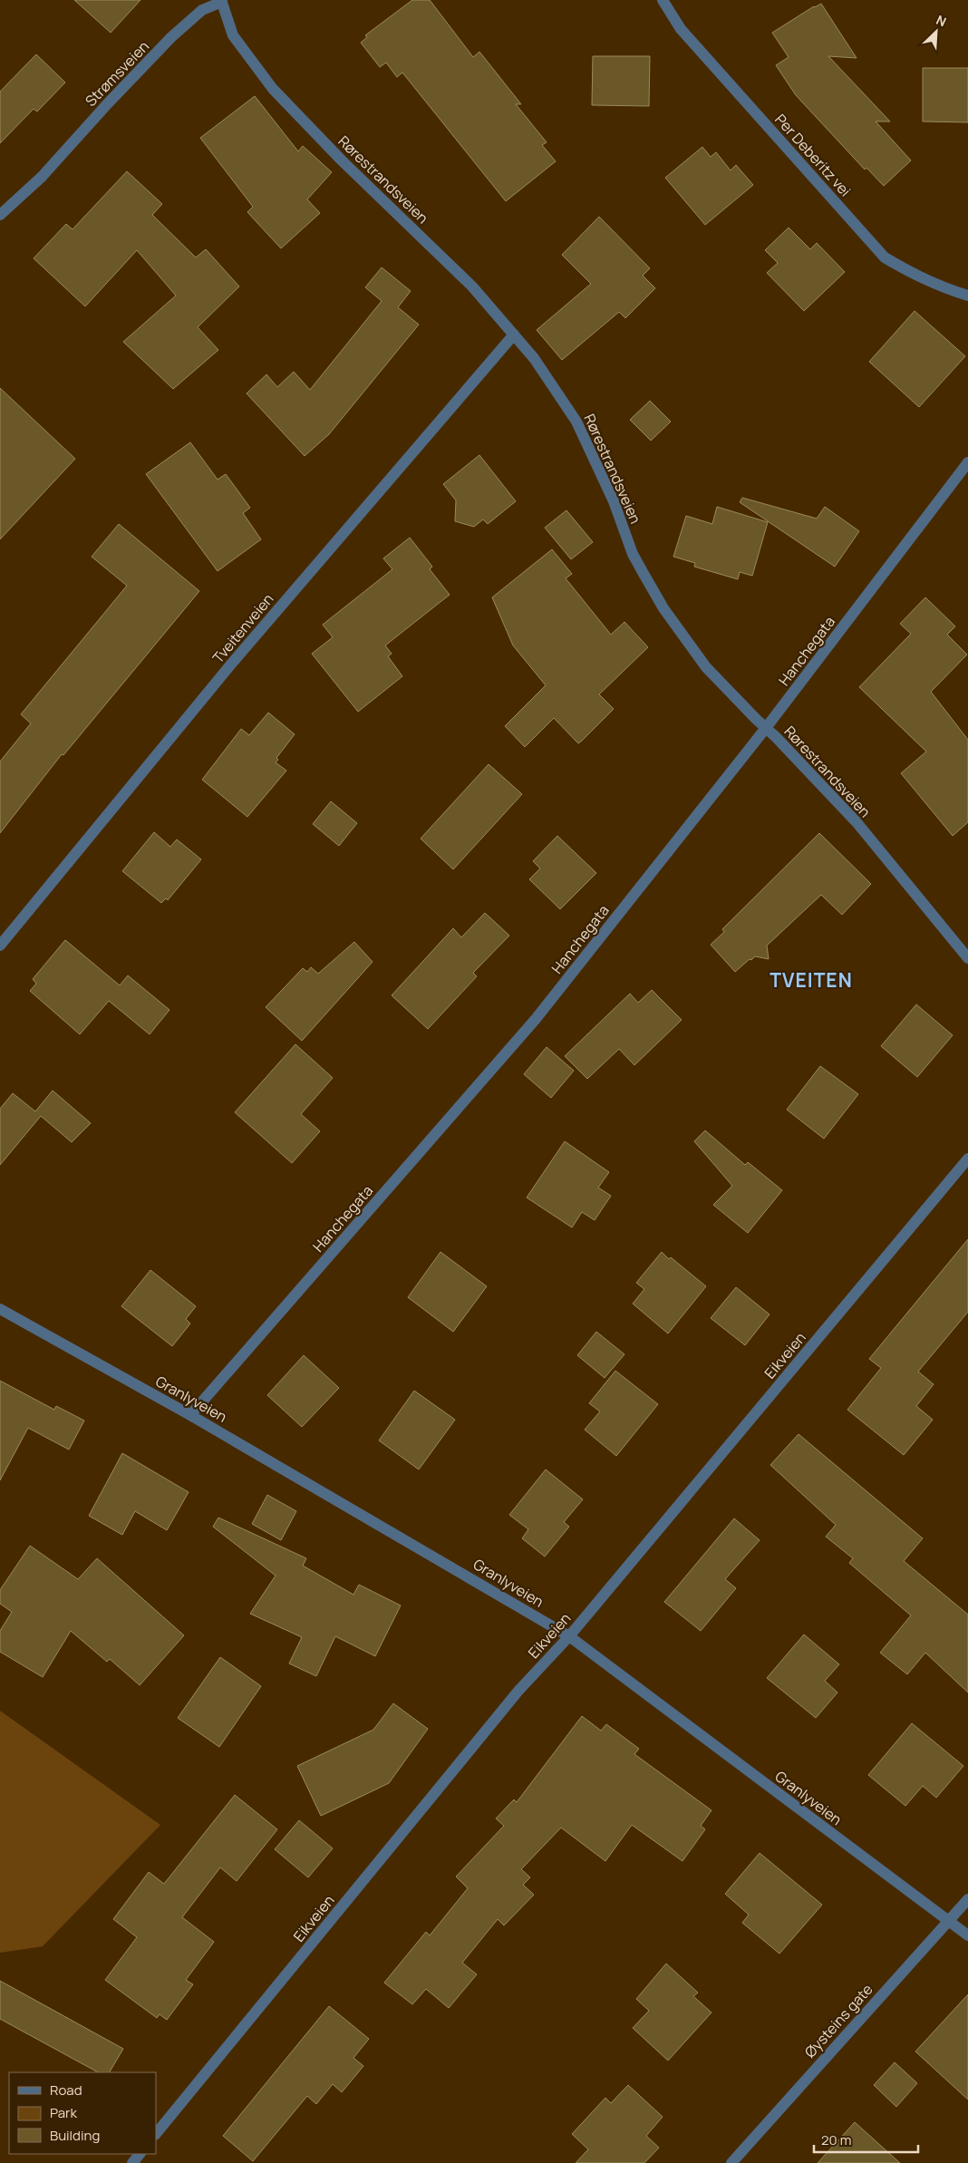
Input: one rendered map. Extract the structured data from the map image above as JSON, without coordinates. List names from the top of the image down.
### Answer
{
  "streets": {
    "street": [
      "Strømsveien",
      "Per Deberitz vei",
      "Rørestrandsveien",
      "Tveitenveien",
      "Hanchegata",
      "Eikveien",
      "Granlyveien",
      "Øysteins gate"
    ]
  },
  "crossings": [
    ["Strømsveien", "Rørestrandsveien"],
    ["Rørestrandsveien", "Tveitenveien"],
    ["Rørestrandsveien", "Hanchegata"],
    ["Hanchegata", "Granlyveien"],
    ["Eikveien", "Granlyveien"],
    ["Granlyveien", "Øysteins gate"]
  ],
  "districts": ["TVEITEN"],
  "legend": ["Road", "Park", "Building"],
  "scale_bar": "20 m",
  "north": "top right"
}
